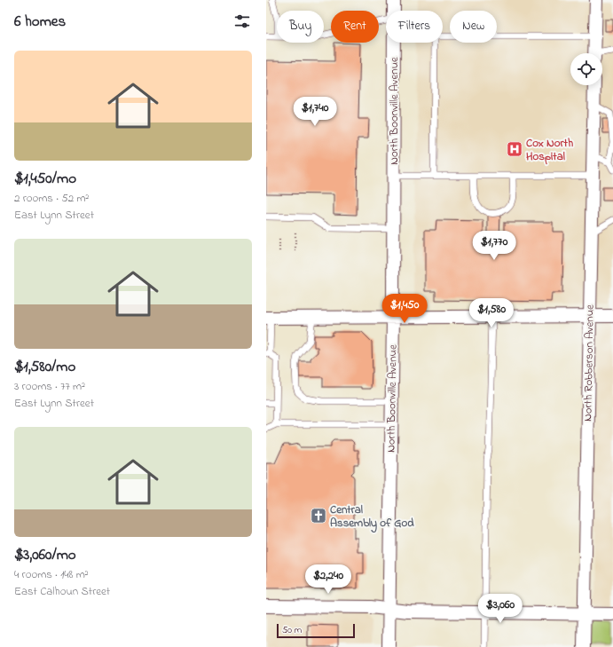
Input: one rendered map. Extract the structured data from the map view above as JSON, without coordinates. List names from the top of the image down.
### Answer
{
  "streets": {
    "street": ["North Boonville Avenue", "North Robberson Avenue"]
  },
  "places": {
    "hospital": ["Cox North Hospital"],
    "church": ["Central Assembly of God"]
  },
  "scale_bar": "50 m",
  "page": {
    "heading": "6 homes",
    "chip": [
      "Buy",
      "Rent",
      "Filters",
      "New"
    ],
    "list": [
      {
        "name": "$1,450/mo",
        "note": "2 rooms · 52 m² · East Lynn Street"
      },
      {
        "name": "$1,580/mo",
        "note": "3 rooms · 77 m² · East Lynn Street"
      },
      {
        "name": "$3,060/mo",
        "note": "4 rooms · 148 m² · East Calhoun Street"
      }
    ],
    "price": [
      "$1,740",
      "$1,770",
      "$1,450",
      "$1,580",
      "$2,240",
      "$3,060"
    ],
    "scale": "50 m"
  }
}
